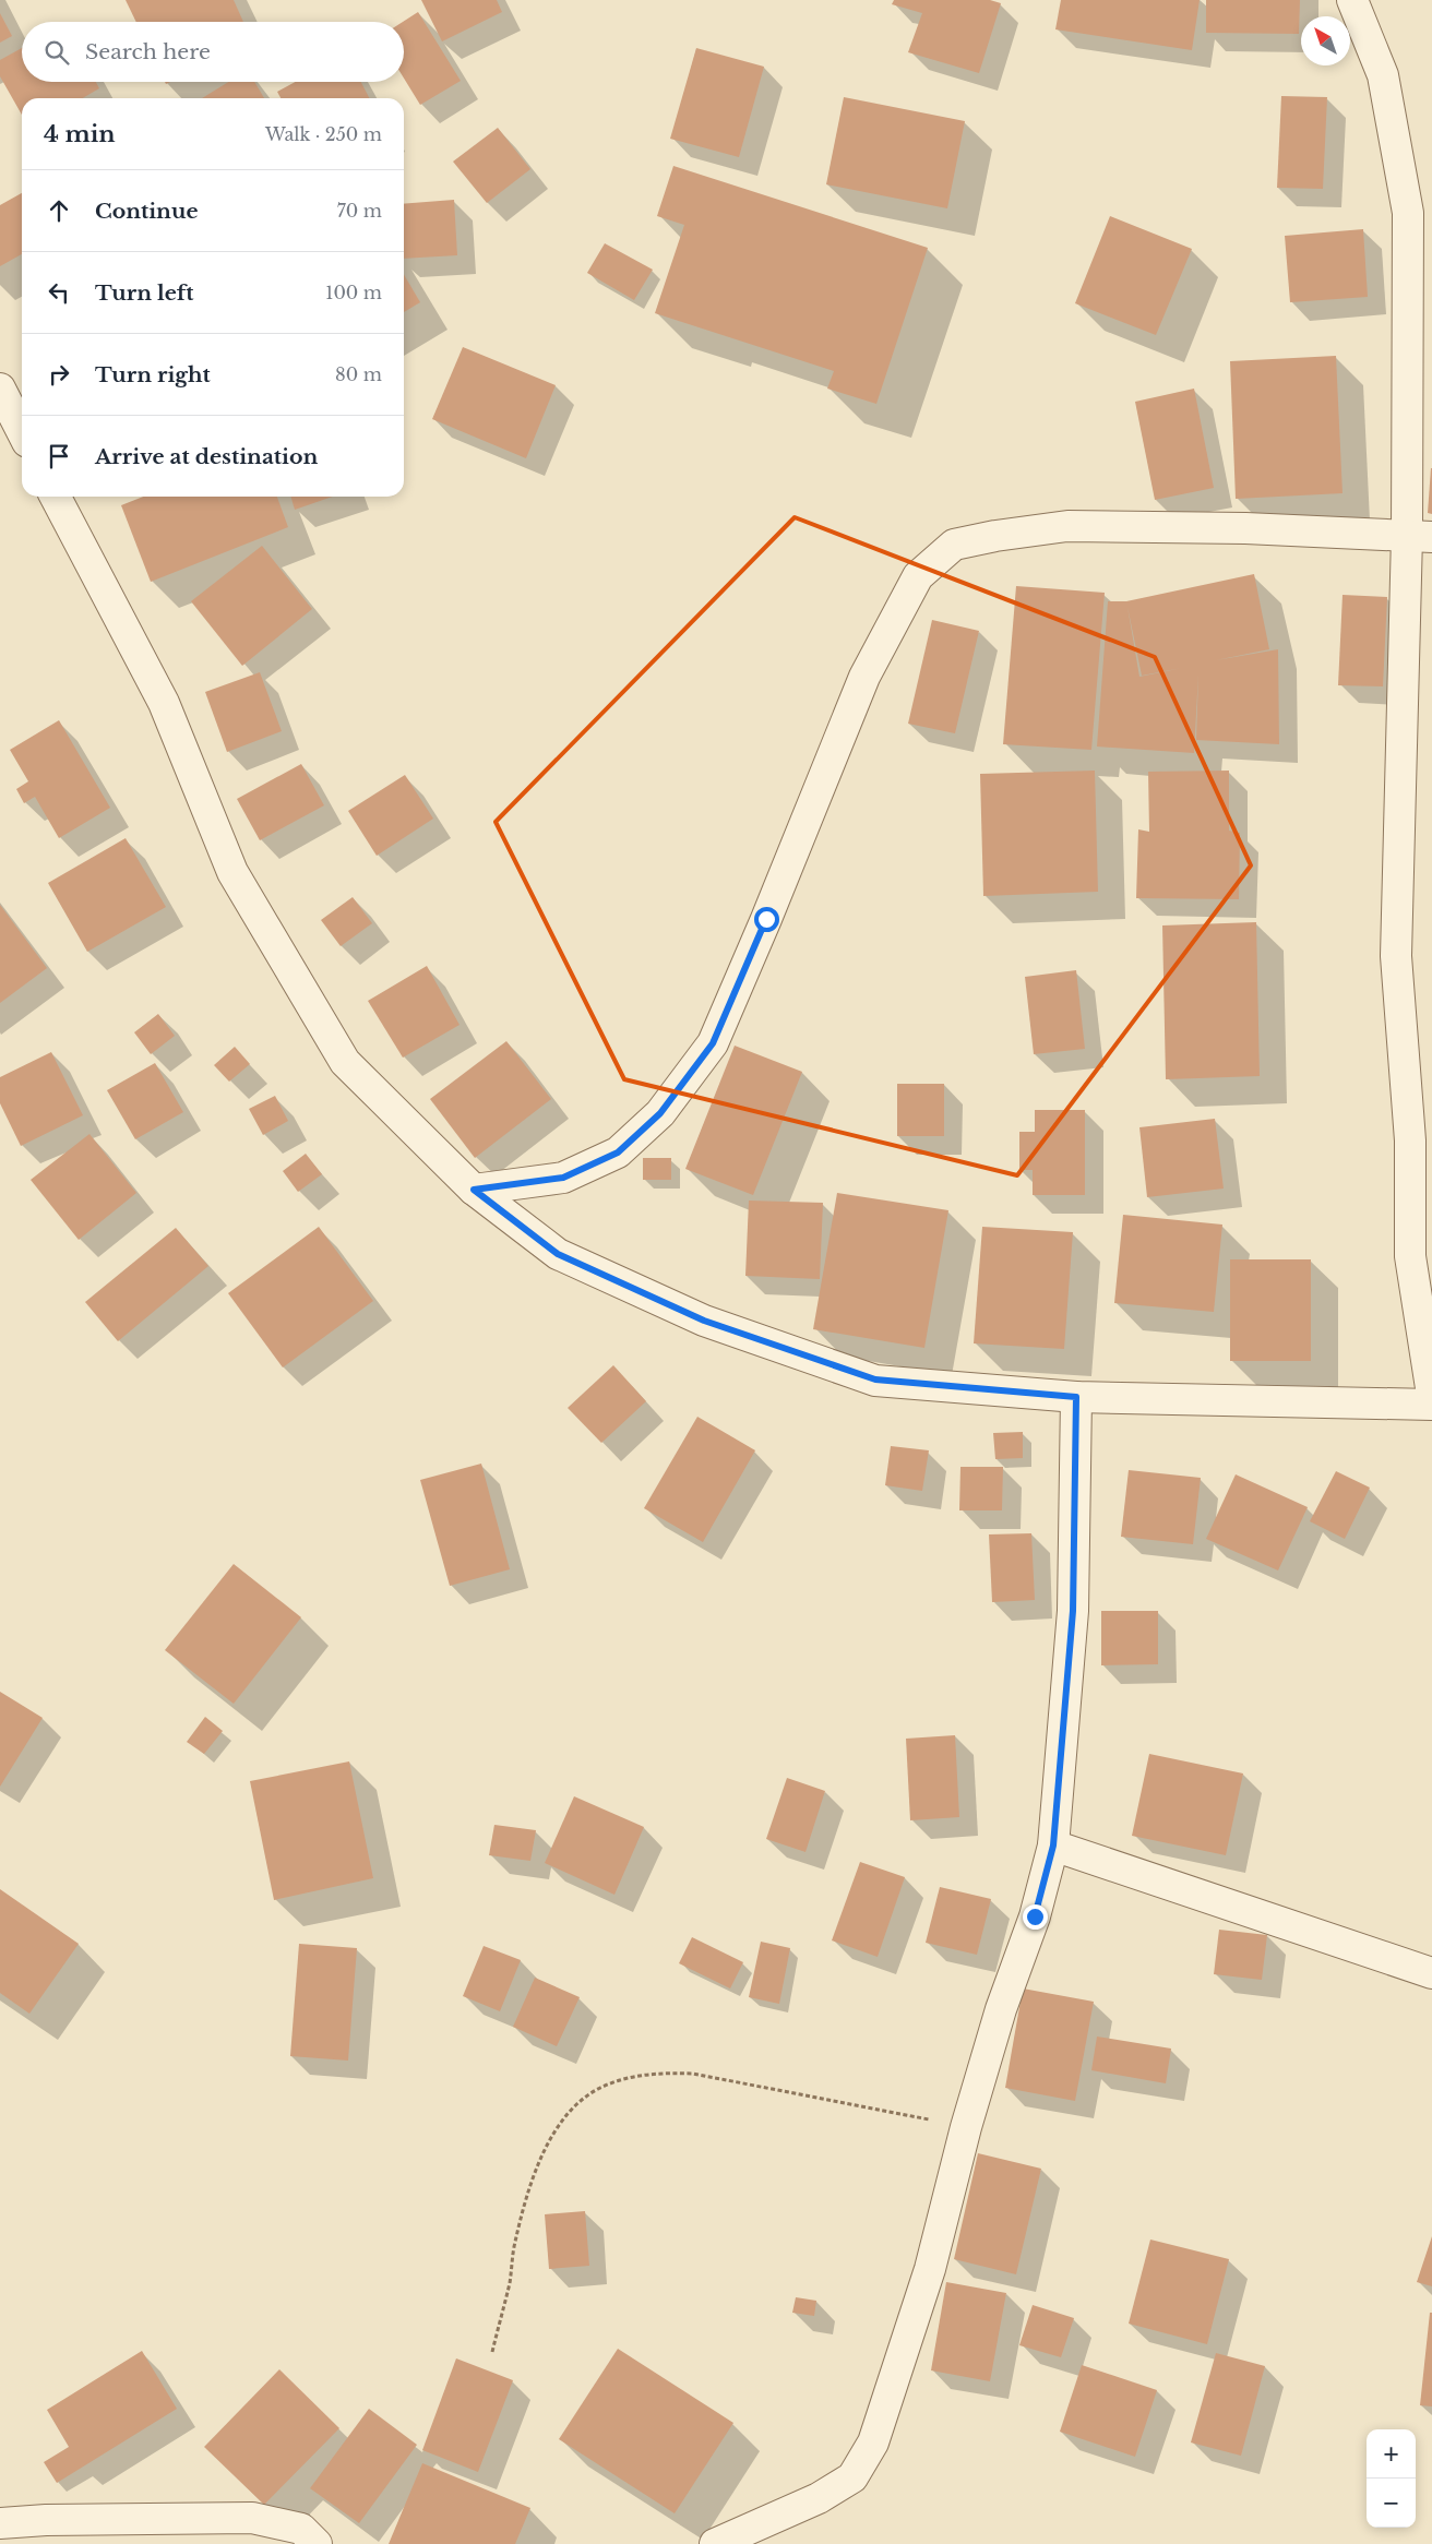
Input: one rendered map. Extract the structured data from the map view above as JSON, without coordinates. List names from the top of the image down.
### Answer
{
  "north": "top left",
  "page": {
    "search": "Search here",
    "heading": ["4 min", "Walk · 250 m"],
    "list": [
      ["Continue", "70 m"],
      ["Turn left", "100 m"],
      ["Turn right", "80 m"],
      "Arrive at destination"
    ],
    "map_buttons": ["+", "−"]
  }
}
